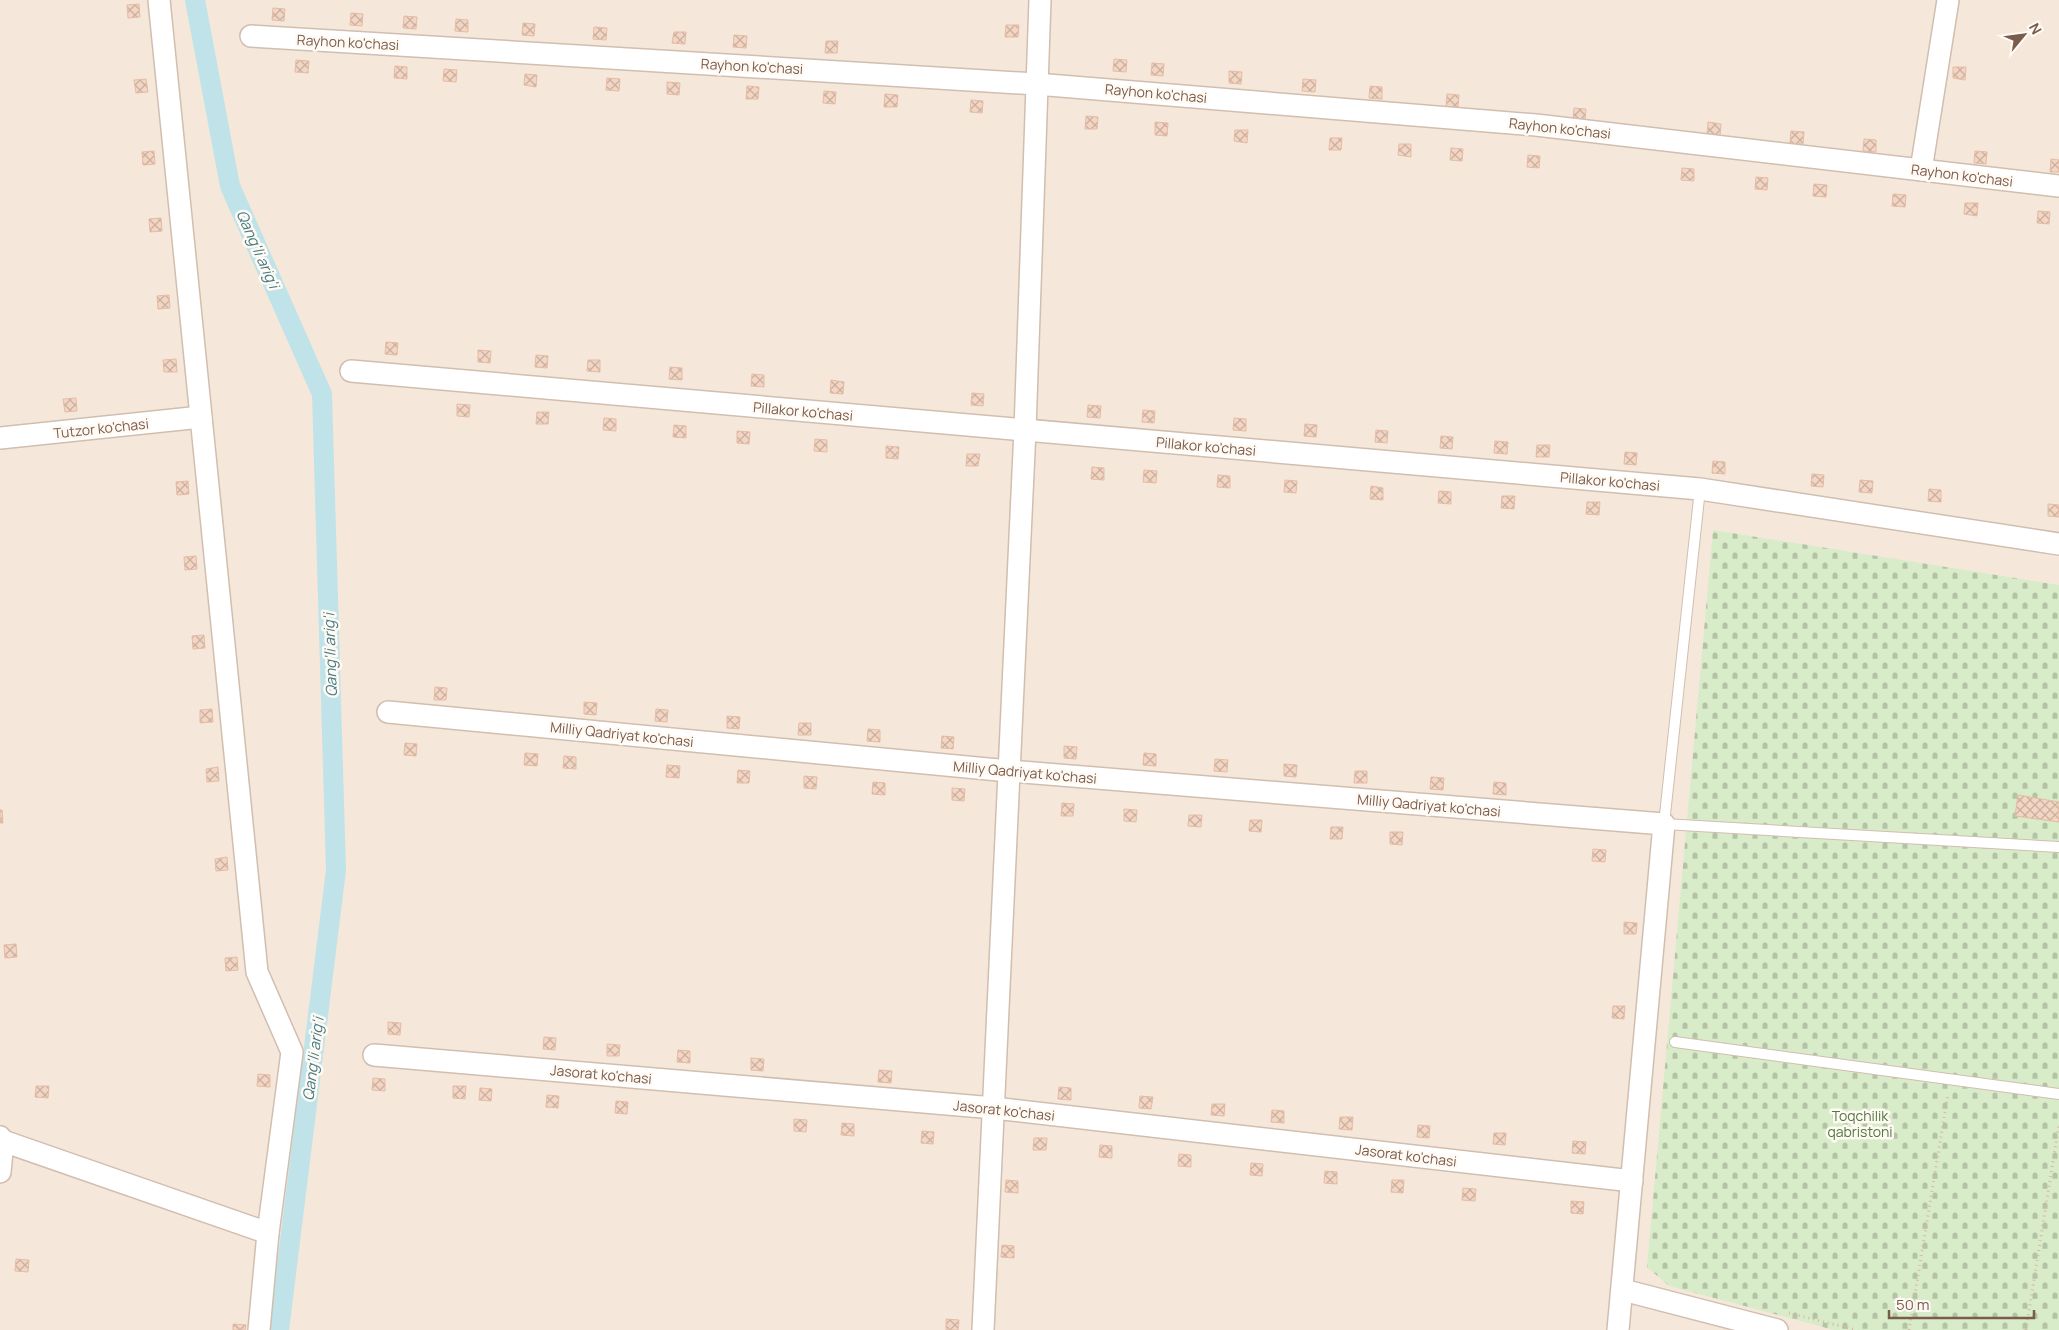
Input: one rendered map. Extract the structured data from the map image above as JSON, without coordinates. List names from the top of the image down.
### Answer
{
  "streets": {
    "street": [
      "Rayhon ko'chasi",
      "Pillakor ko'chasi",
      "Tutzor ko'chasi",
      "Milliy Qadriyat ko'chasi",
      "Jasorat ko'chasi"
    ]
  },
  "water": ["Qang'li arig'i"],
  "parks": ["Toqchilik qabristoni"],
  "scale_bar": "50 m",
  "north": "top right"
}
